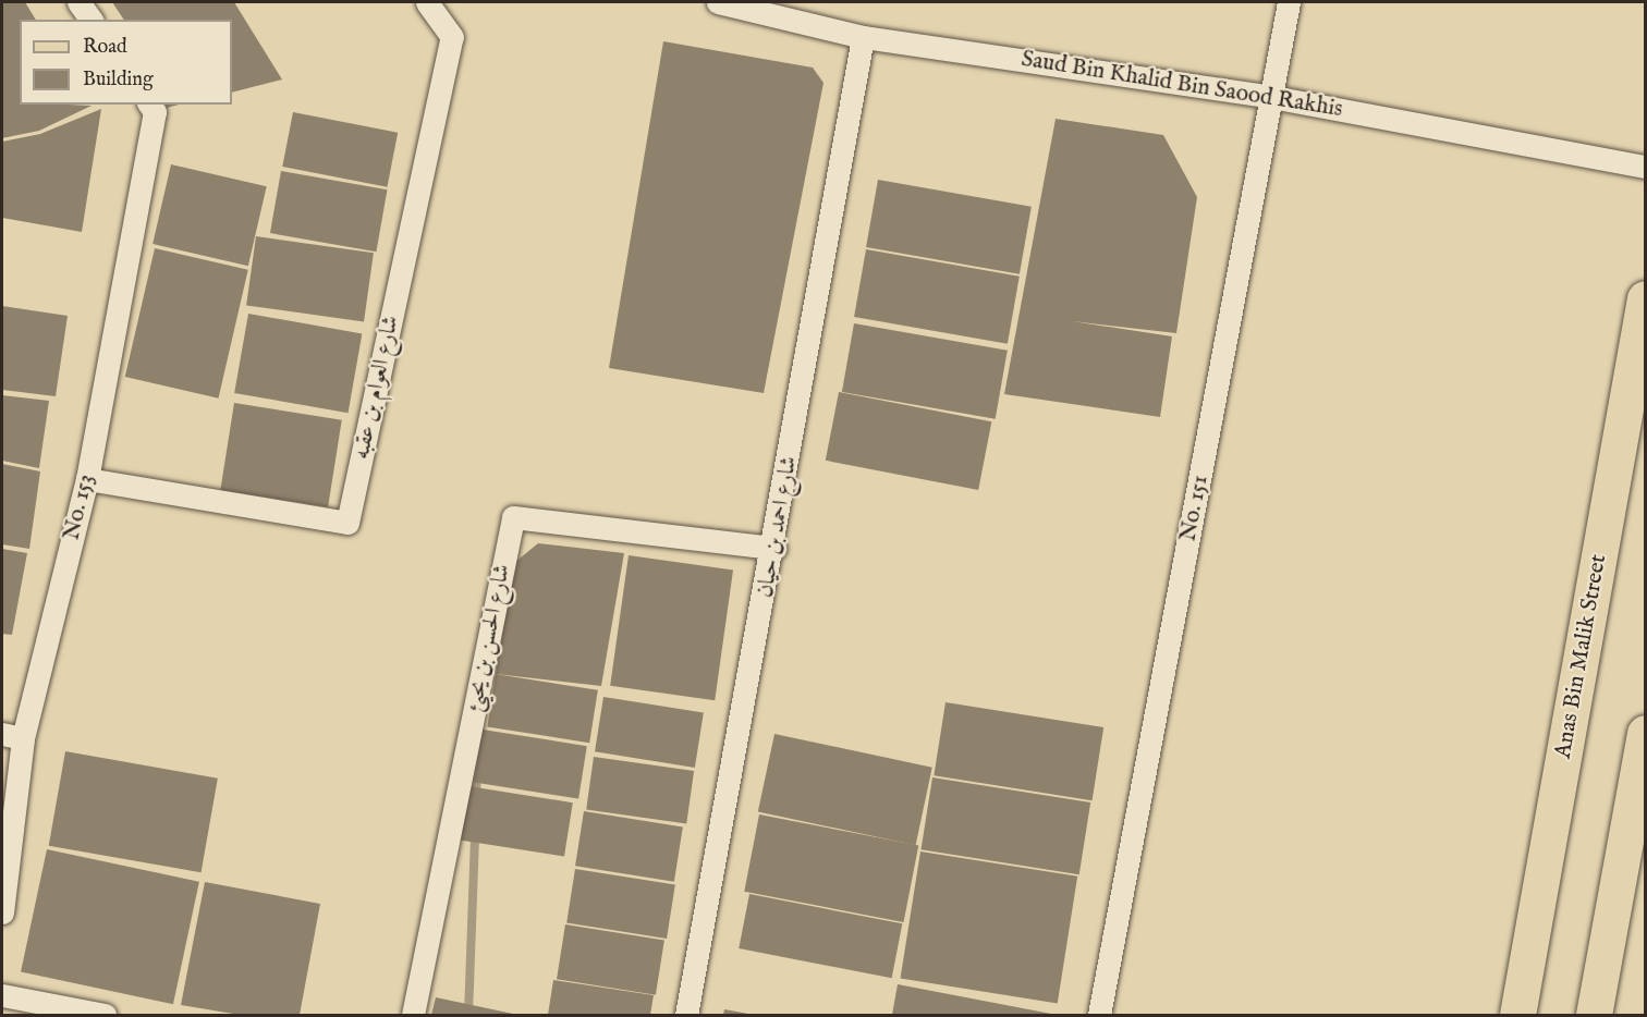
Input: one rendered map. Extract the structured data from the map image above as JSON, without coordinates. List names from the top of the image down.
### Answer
{
  "streets": {
    "main road": ["Anas Bin Malik Street"],
    "street": [
      "Saud Bin Khalid Bin Saood Rakhis",
      "شارع العوام بن عقبه",
      "No. 153",
      "No. 151",
      "شارع احمد بن حيان",
      "شارع الحسن بن يحيئ"
    ]
  },
  "crossings": [
    ["Saud Bin Khalid Bin Saood Rakhis", "No. 151"],
    ["Saud Bin Khalid Bin Saood Rakhis", "شارع احمد بن حيان"],
    ["شارع العوام بن عقبه", "No. 153"],
    ["شارع احمد بن حيان", "شارع الحسن بن يحيئ"]
  ],
  "legend": ["Road", "Building"]
}
